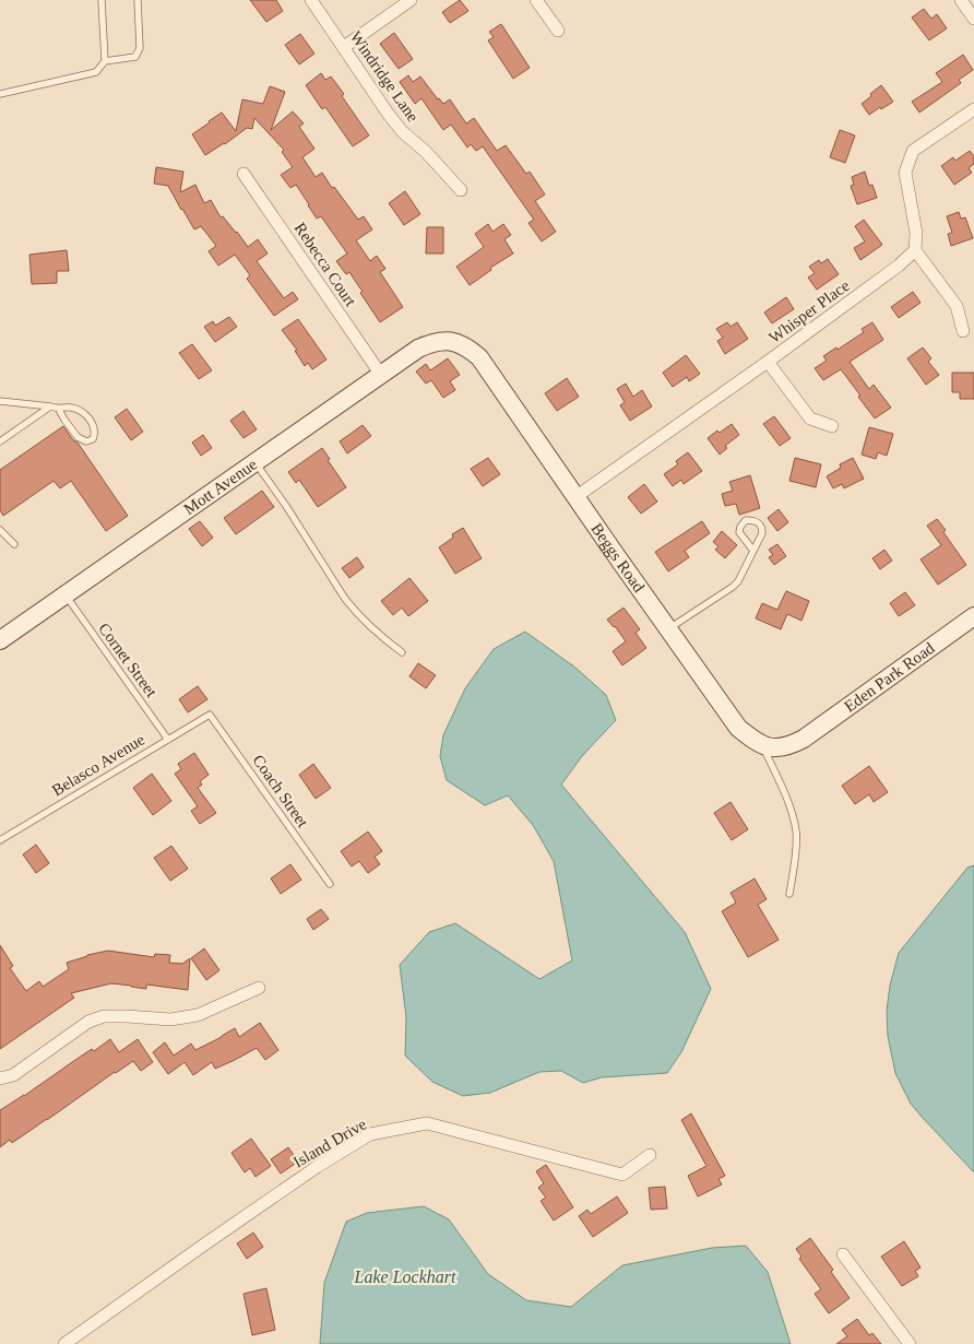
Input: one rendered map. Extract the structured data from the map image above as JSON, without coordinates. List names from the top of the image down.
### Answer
{
  "streets": {
    "street": [
      "Windridge Lane",
      "Rebecca Court",
      "Whisper Place",
      "Mott Avenue",
      "Beggs Road",
      "Eden Park Road",
      "Island Drive"
    ],
    "lane": ["Cornet Street", "Belasco Avenue", "Coach Street"]
  },
  "crossings": [
    ["Rebecca Court", "Mott Avenue"],
    ["Whisper Place", "Beggs Road"],
    ["Mott Avenue", "Beggs Road"],
    ["Mott Avenue", "Cornet Street"],
    ["Beggs Road", "Eden Park Road"],
    ["Cornet Street", "Belasco Avenue"],
    ["Belasco Avenue", "Coach Street"]
  ],
  "water": ["Lake Lockhart"]
}
